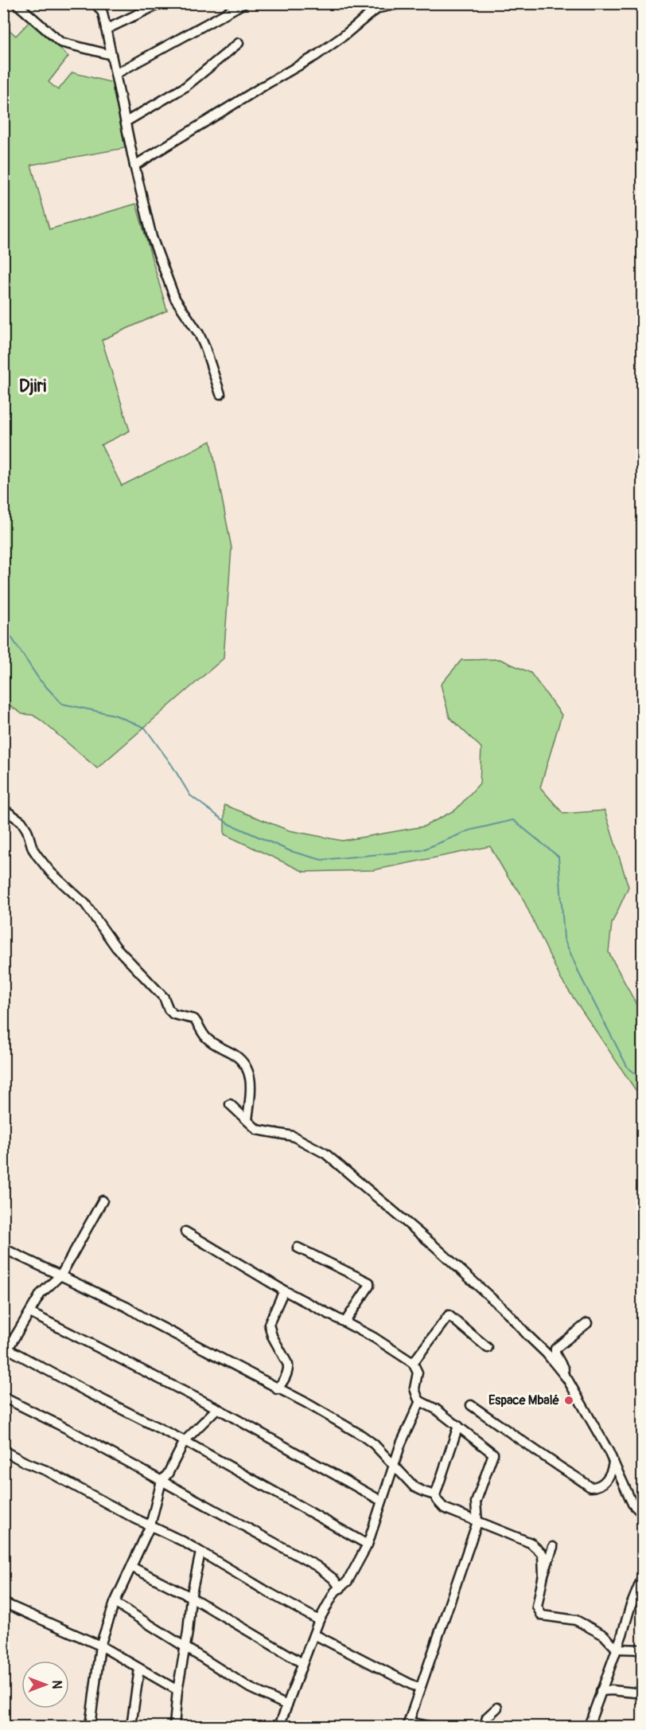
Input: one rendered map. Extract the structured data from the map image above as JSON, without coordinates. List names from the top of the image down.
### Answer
{
  "districts": ["Djiri"],
  "places": ["Espace Mbalé"],
  "north": "right"
}
